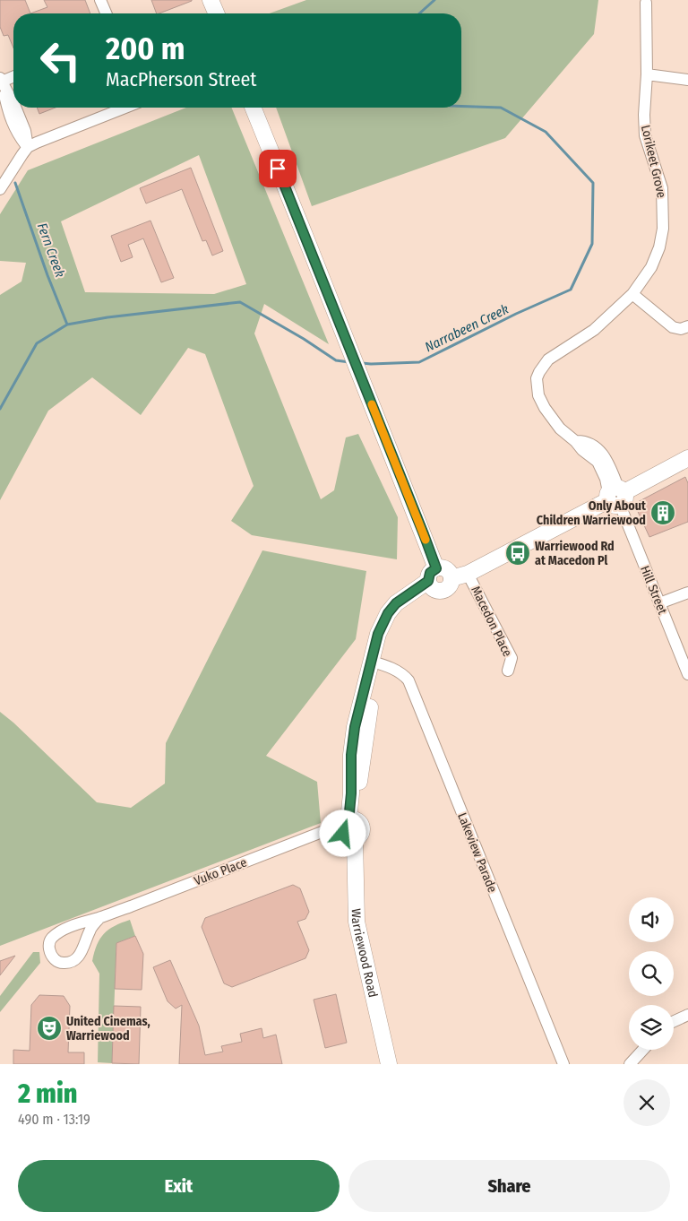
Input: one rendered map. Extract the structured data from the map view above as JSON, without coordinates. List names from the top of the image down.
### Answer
{
  "streets": {
    "street": [
      "Lorikeet Grove",
      "Hill Street",
      "Macedon Place",
      "Lakeview Parade",
      "Vuko Place",
      "Warriewood Road"
    ]
  },
  "crossings": [
    ["Lorikeet Grove", "Hill Street"],
    ["Vuko Place", "Warriewood Road"]
  ],
  "water": ["Fern Creek", "Narrabeen Creek"],
  "places": {
    "building": ["Only About Children Warriewood"],
    "bus stop": ["Warriewood Rd at Macedon Pl"],
    "theatre": ["United Cinemas, Warriewood"]
  },
  "page": {
    "turn": ["200 m", "MacPherson Street"],
    "heading": ["2 min", "490 m · 13:19"],
    "buttons": ["Exit", "Share"]
  }
}
